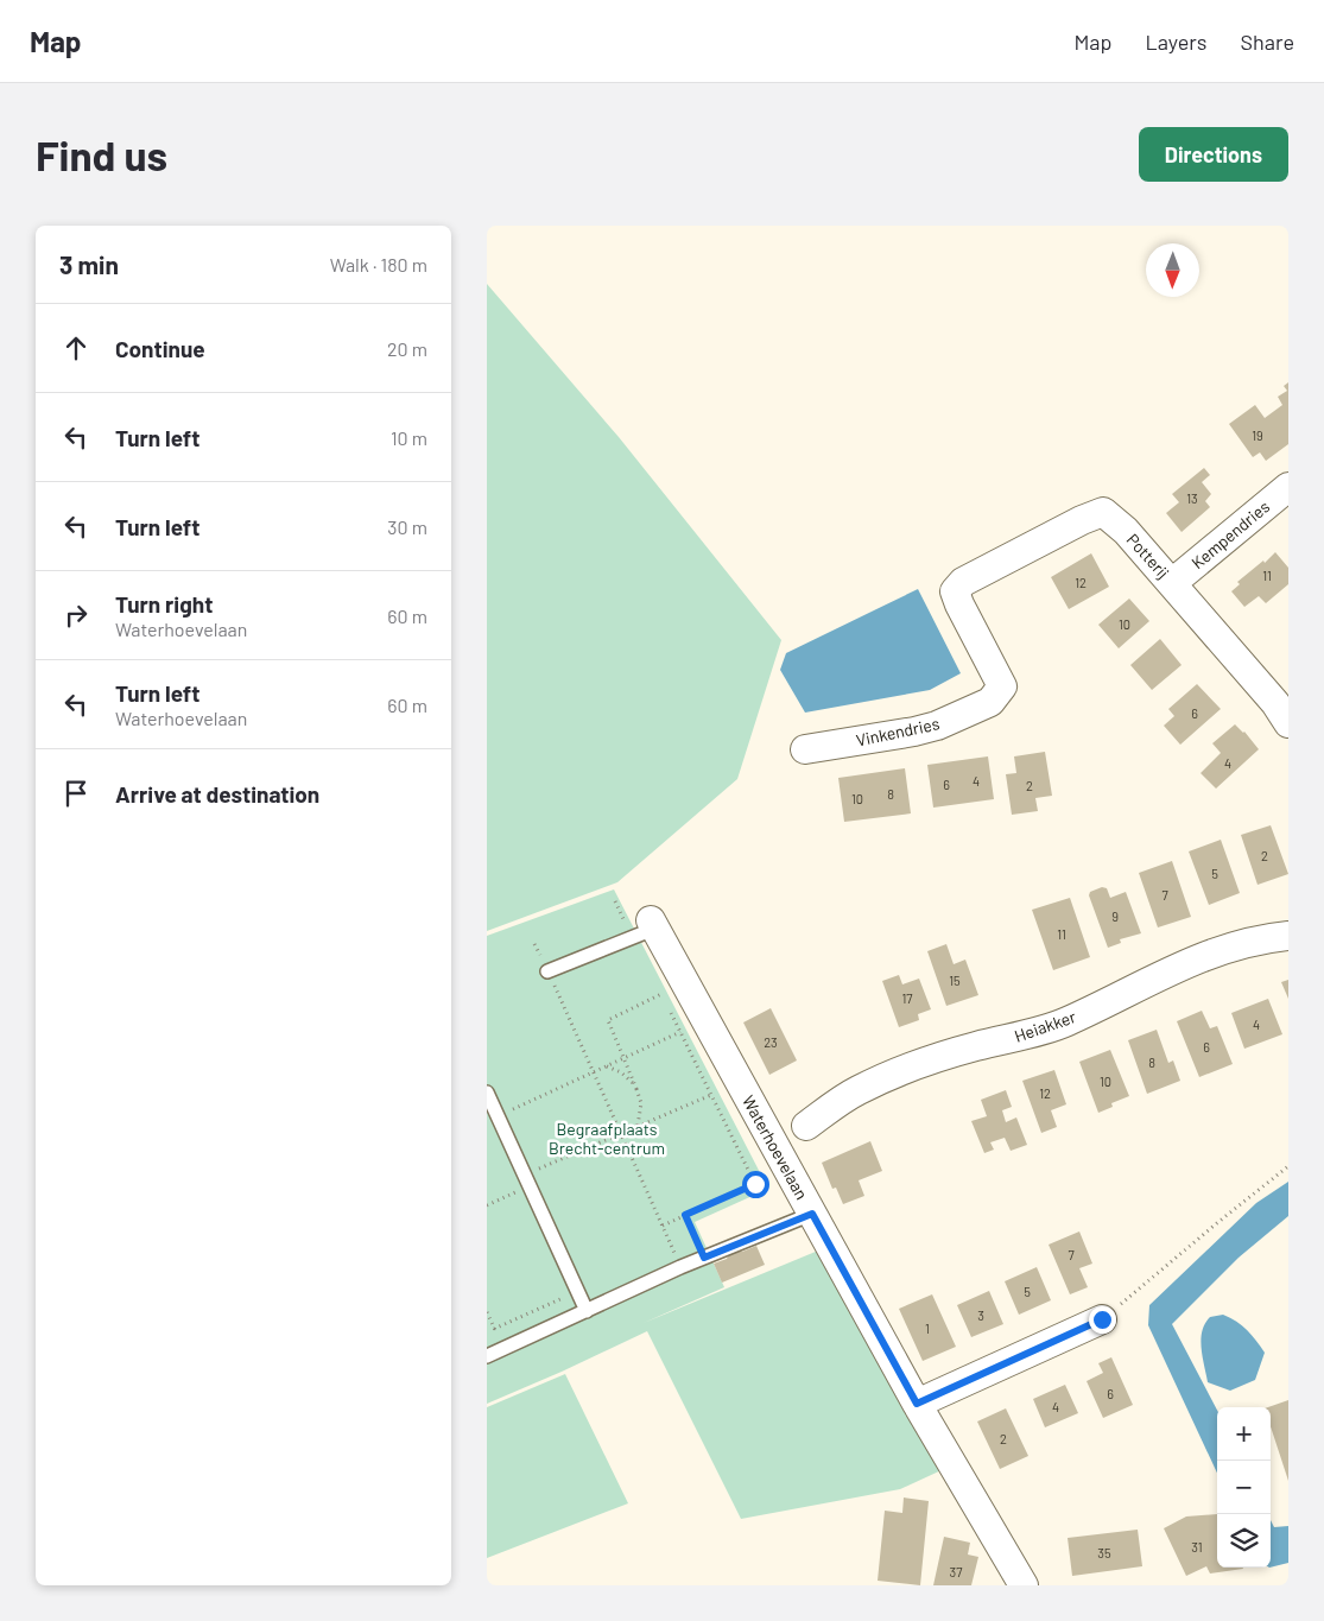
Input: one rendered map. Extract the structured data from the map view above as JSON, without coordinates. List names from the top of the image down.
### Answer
{
  "streets": {
    "street": [
      "Kempendries",
      "Potterij",
      "Vinkendries",
      "Heiakker",
      "Waterhoevelaan"
    ]
  },
  "crossings": [
    ["Kempendries", "Potterij"],
    ["Potterij", "Vinkendries"]
  ],
  "parks": ["Begraafplaats Brecht-centrum"],
  "house_numbers": [
    "19",
    "13",
    "11",
    "12",
    "10",
    "6",
    "4",
    "4",
    "6",
    "2",
    "8",
    "10",
    "2",
    "5",
    "7",
    "9",
    "11",
    "15",
    "17",
    "4",
    "23",
    "6",
    "8",
    "10",
    "12",
    "7",
    "5",
    "3",
    "1",
    "6",
    "4",
    "2",
    "31",
    "35",
    "37"
  ],
  "north": "bottom",
  "page": {
    "header": "Map",
    "nav": ["Map", "Layers", "Share"],
    "buttons": "Directions",
    "title": "Find us",
    "heading": ["3 min", "Walk · 180 m"],
    "list": [
      ["Continue", "20 m"],
      ["Turn left", "10 m"],
      ["Turn left", "30 m"],
      ["Turn right", "Waterhoevelaan", "60 m"],
      ["Turn left", "Waterhoevelaan", "60 m"],
      "Arrive at destination"
    ],
    "map_buttons": ["+", "−"]
  }
}
